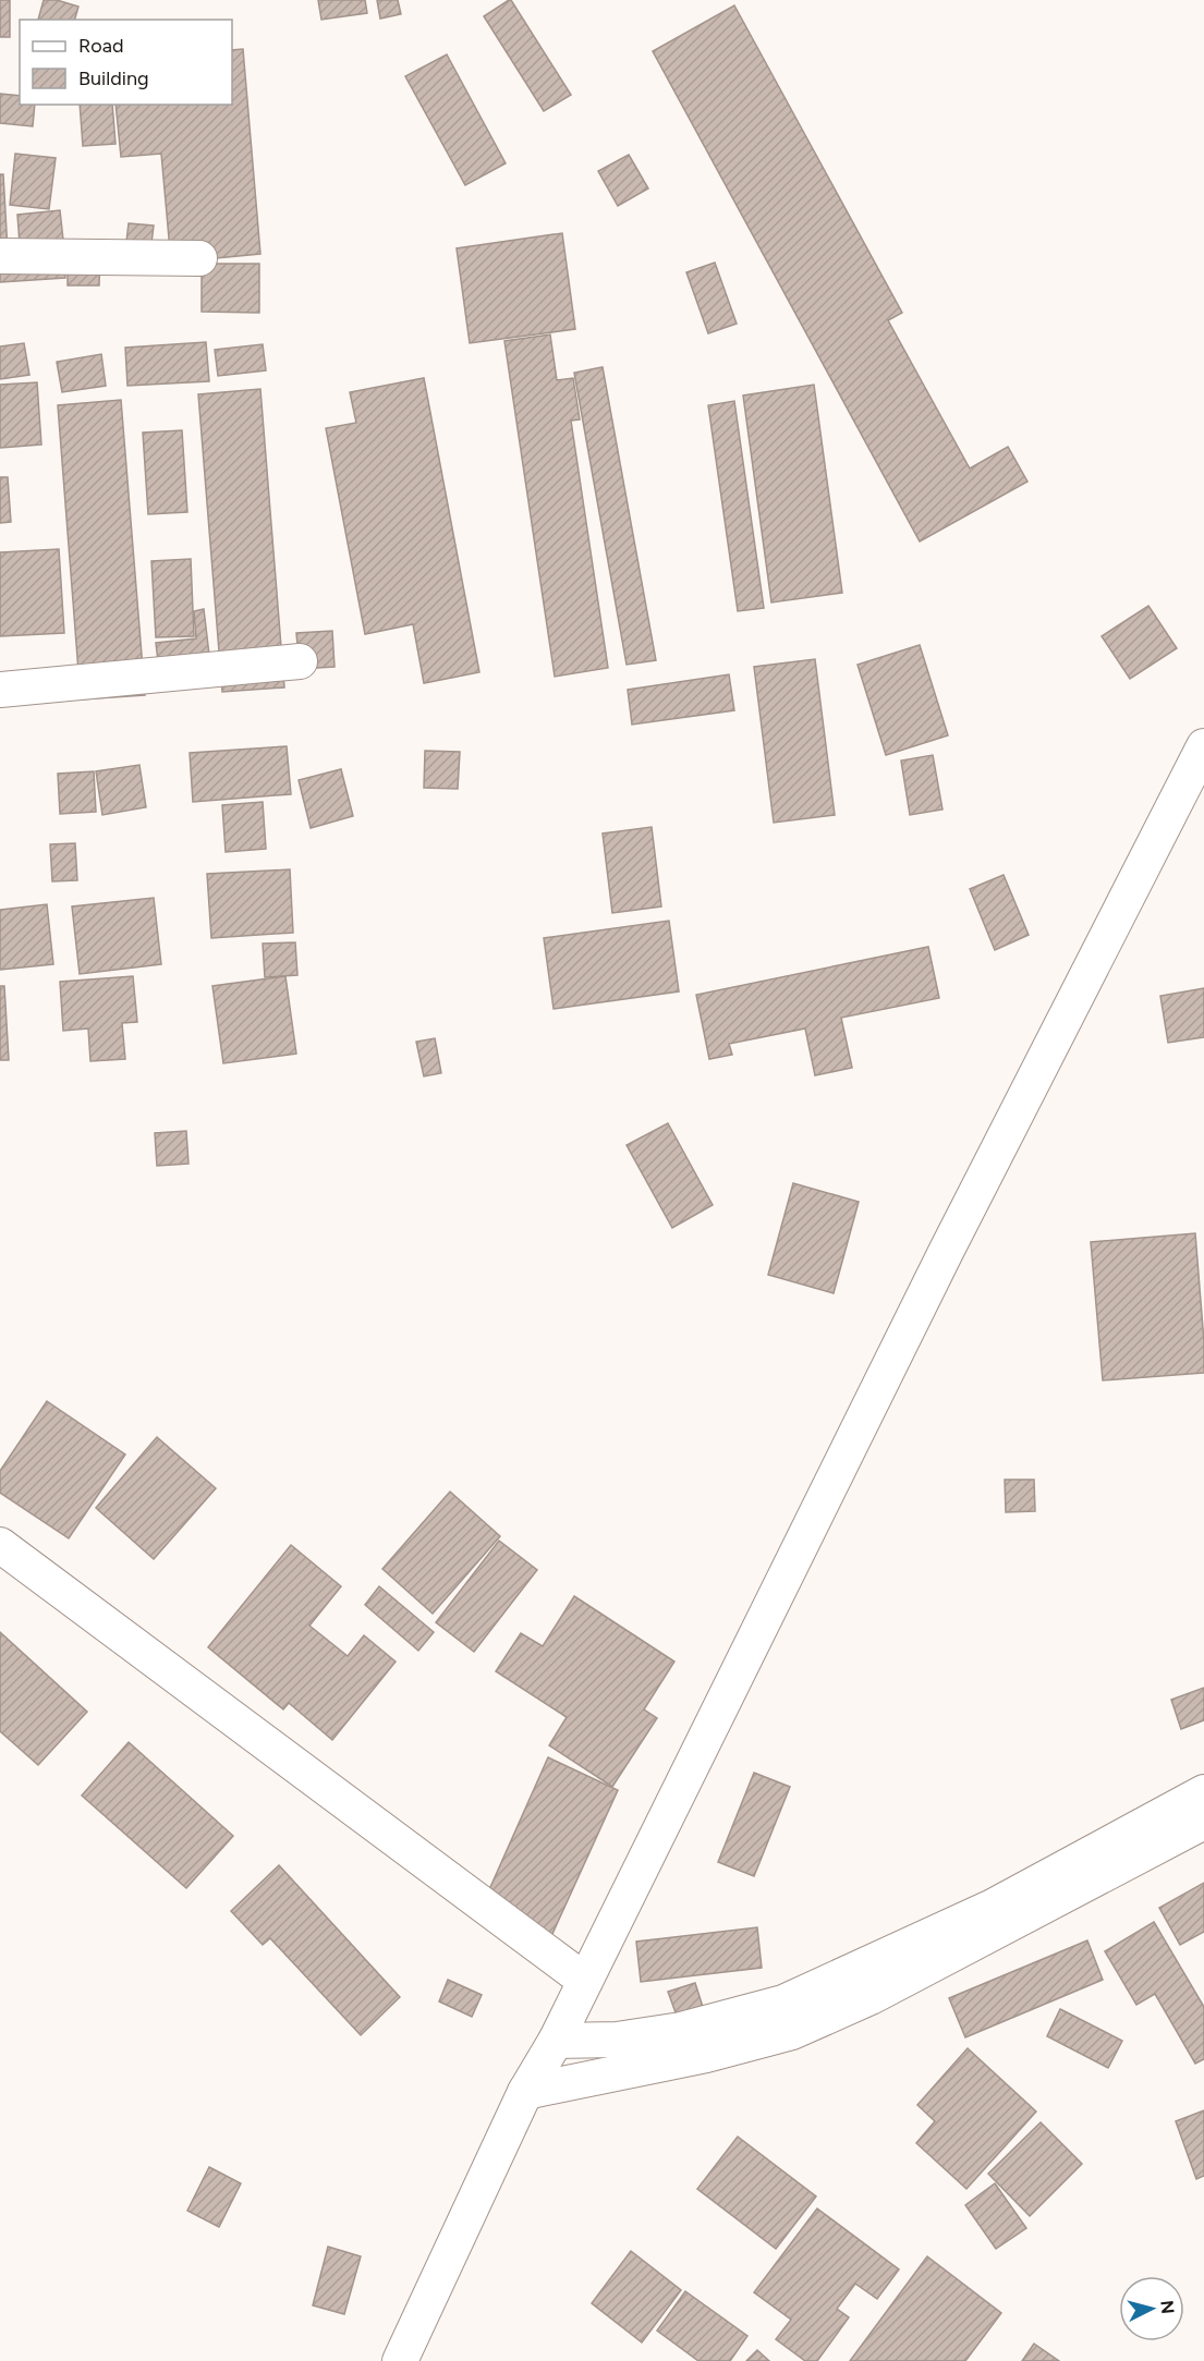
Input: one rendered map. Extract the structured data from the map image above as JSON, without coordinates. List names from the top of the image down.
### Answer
{
  "legend": ["Road", "Building"],
  "north": "right"
}
